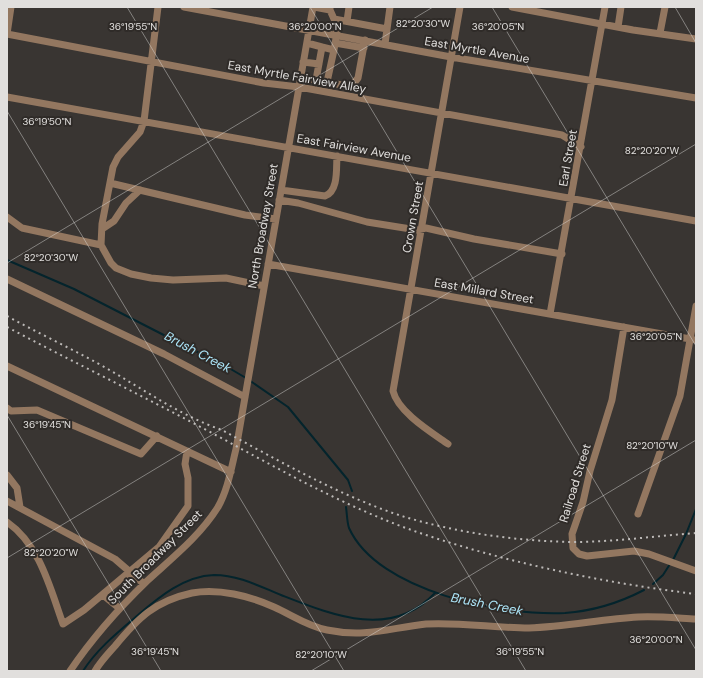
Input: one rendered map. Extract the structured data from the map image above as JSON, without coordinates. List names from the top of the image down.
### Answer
{
  "streets": {
    "street": [
      "East Myrtle Avenue",
      "East Myrtle Fairview Alley",
      "East Fairview Avenue",
      "Earl Street",
      "Crown Street",
      "North Broadway Street",
      "East Millard Street",
      "Railroad Street",
      "South Broadway Street"
    ]
  },
  "crossings": [
    ["East Myrtle Avenue", "Earl Street"],
    ["East Myrtle Avenue", "Crown Street"],
    ["East Myrtle Avenue", "North Broadway Street"],
    ["East Myrtle Fairview Alley", "Earl Street"],
    ["East Myrtle Fairview Alley", "Crown Street"],
    ["East Myrtle Fairview Alley", "North Broadway Street"],
    ["East Fairview Avenue", "Earl Street"],
    ["East Fairview Avenue", "Crown Street"],
    ["East Fairview Avenue", "North Broadway Street"],
    ["Earl Street", "East Millard Street"],
    ["Crown Street", "East Millard Street"],
    ["North Broadway Street", "East Millard Street"],
    ["North Broadway Street", "South Broadway Street"],
    ["East Millard Street", "Railroad Street"]
  ],
  "water": ["Brush Creek"],
  "coordinates": [
    "82°20'30\"W",
    "36°20'05\"N",
    "36°19'55\"N",
    "36°20'00\"N",
    "36°19'50\"N",
    "82°20'20\"W",
    "36°19'45\"N",
    "82°20'10\"W"
  ]
}
